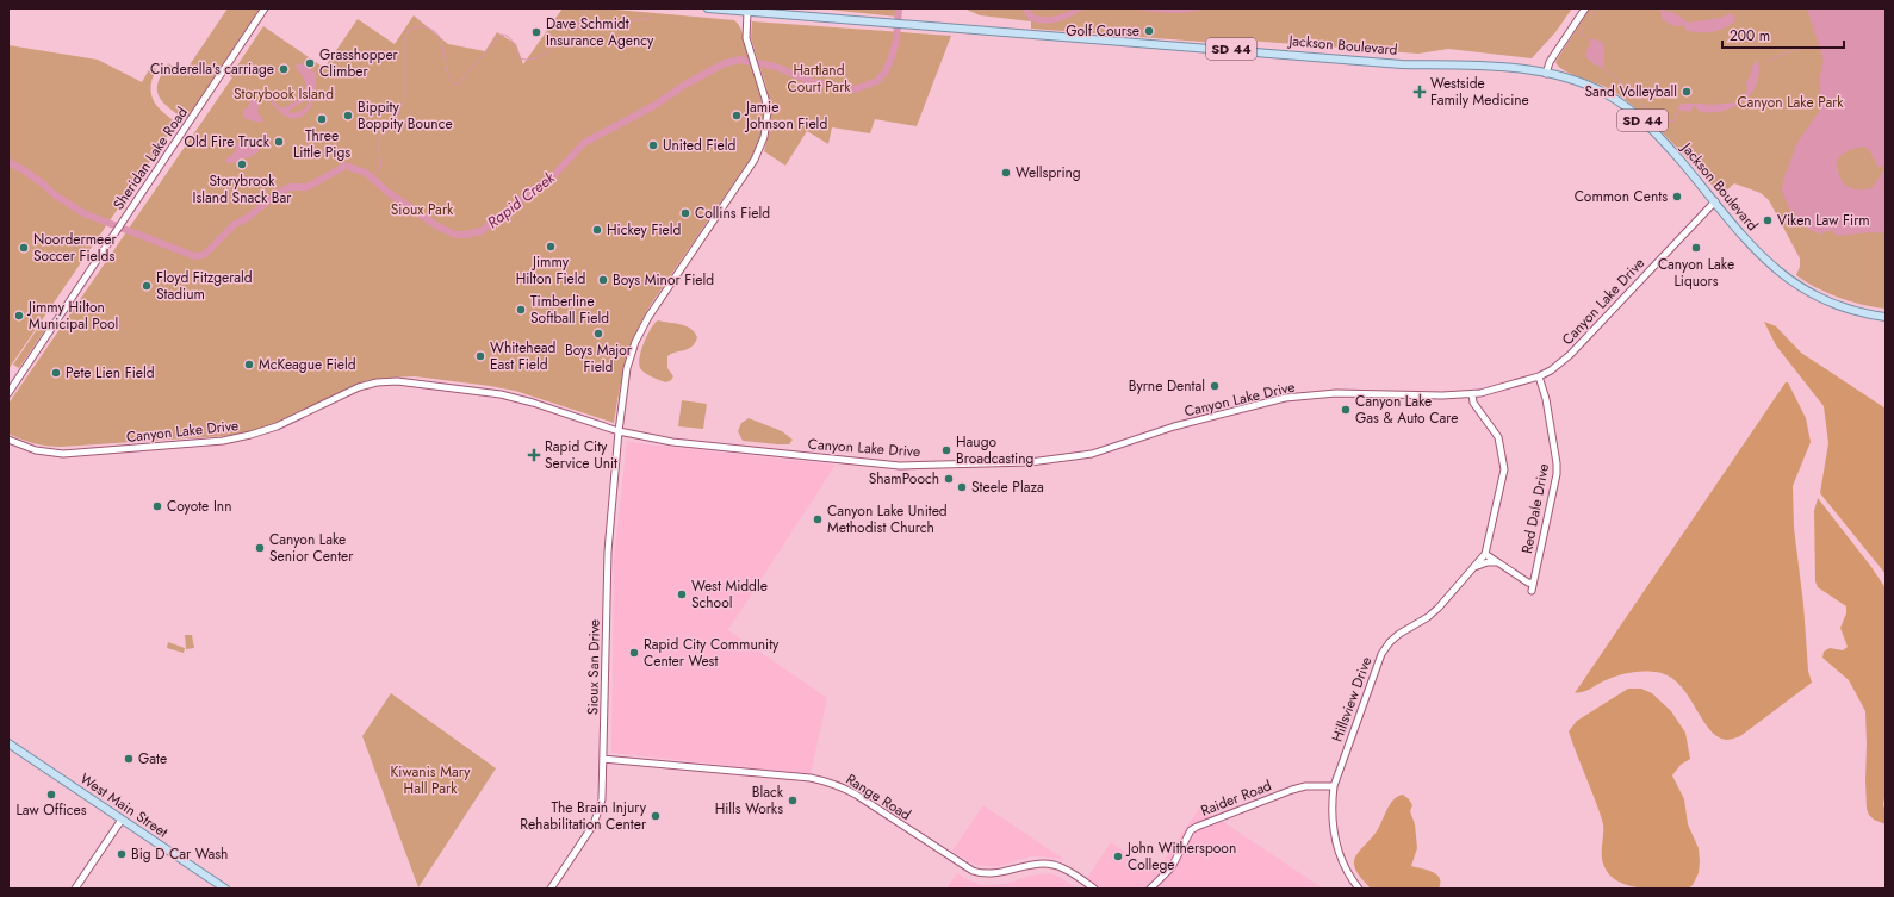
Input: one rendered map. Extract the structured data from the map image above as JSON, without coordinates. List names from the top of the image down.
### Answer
{
  "streets": {
    "main road": ["Jackson Boulevard", "SD 44", "West Main Street"],
    "street": [
      "Sheridan Lake Road",
      "Canyon Lake Drive",
      "Red Dale Drive",
      "Sioux San Drive",
      "Hillsview Drive",
      "Range Road",
      "Raider Road"
    ]
  },
  "crossings": [
    ["Jackson Boulevard", "Canyon Lake Drive"],
    ["Jackson Boulevard", "Sioux San Drive"],
    ["Canyon Lake Drive", "Red Dale Drive"],
    ["Canyon Lake Drive", "Sioux San Drive"],
    ["Canyon Lake Drive", "Hillsview Drive"],
    ["Sioux San Drive", "Range Road"],
    ["Hillsview Drive", "Raider Road"]
  ],
  "water": ["Rapid Creek"],
  "parks": [
    "Hartland Court Park",
    "Storybook Island",
    "Canyon Lake Park",
    "Sioux Park",
    "Kiwanis Mary Hall Park"
  ],
  "places": {
    "other": [
      "Golf Course",
      "Dave Schmidt Insurance Agency",
      "Grasshopper Climber",
      "Cinderella's carriage",
      "Sand Volleyball",
      "Bippity Boppity Bounce",
      "Jamie Johnson Field",
      "Three Little Pigs",
      "Old Fire Truck",
      "United Field",
      "Storybrook Island Snack Bar",
      "Wellspring",
      "Common Cents",
      "Collins Field",
      "Viken Law Firm",
      "Hickey Field",
      "Jimmy Hilton Field",
      "Noordermeer Soccer Fields",
      "Canyon Lake Liquors",
      "Boys Minor Field",
      "Floyd Fitzgerald Stadium",
      "Timberline Softball Field",
      "Jimmy Hilton Municipal Pool",
      "Boys Major Field",
      "Whitehead East Field",
      "McKeague Field",
      "Pete Lien Field",
      "Byrne Dental",
      "Canyon Lake Gas & Auto Care",
      "Haugo Broadcasting",
      "ShamPooch",
      "Steele Plaza",
      "Coyote Inn",
      "Canyon Lake United Methodist Church",
      "Canyon Lake Senior Center",
      "West Middle School",
      "Rapid City Community Center West",
      "Gate",
      "Law Offices",
      "Black Hills Works",
      "The Brain Injury Rehabilitation Center",
      "Big D Car Wash",
      "John Witherspoon College"
    ],
    "health": ["Westside Family Medicine", "Rapid City Service Unit"]
  },
  "scale_bar": "200 m"
}
